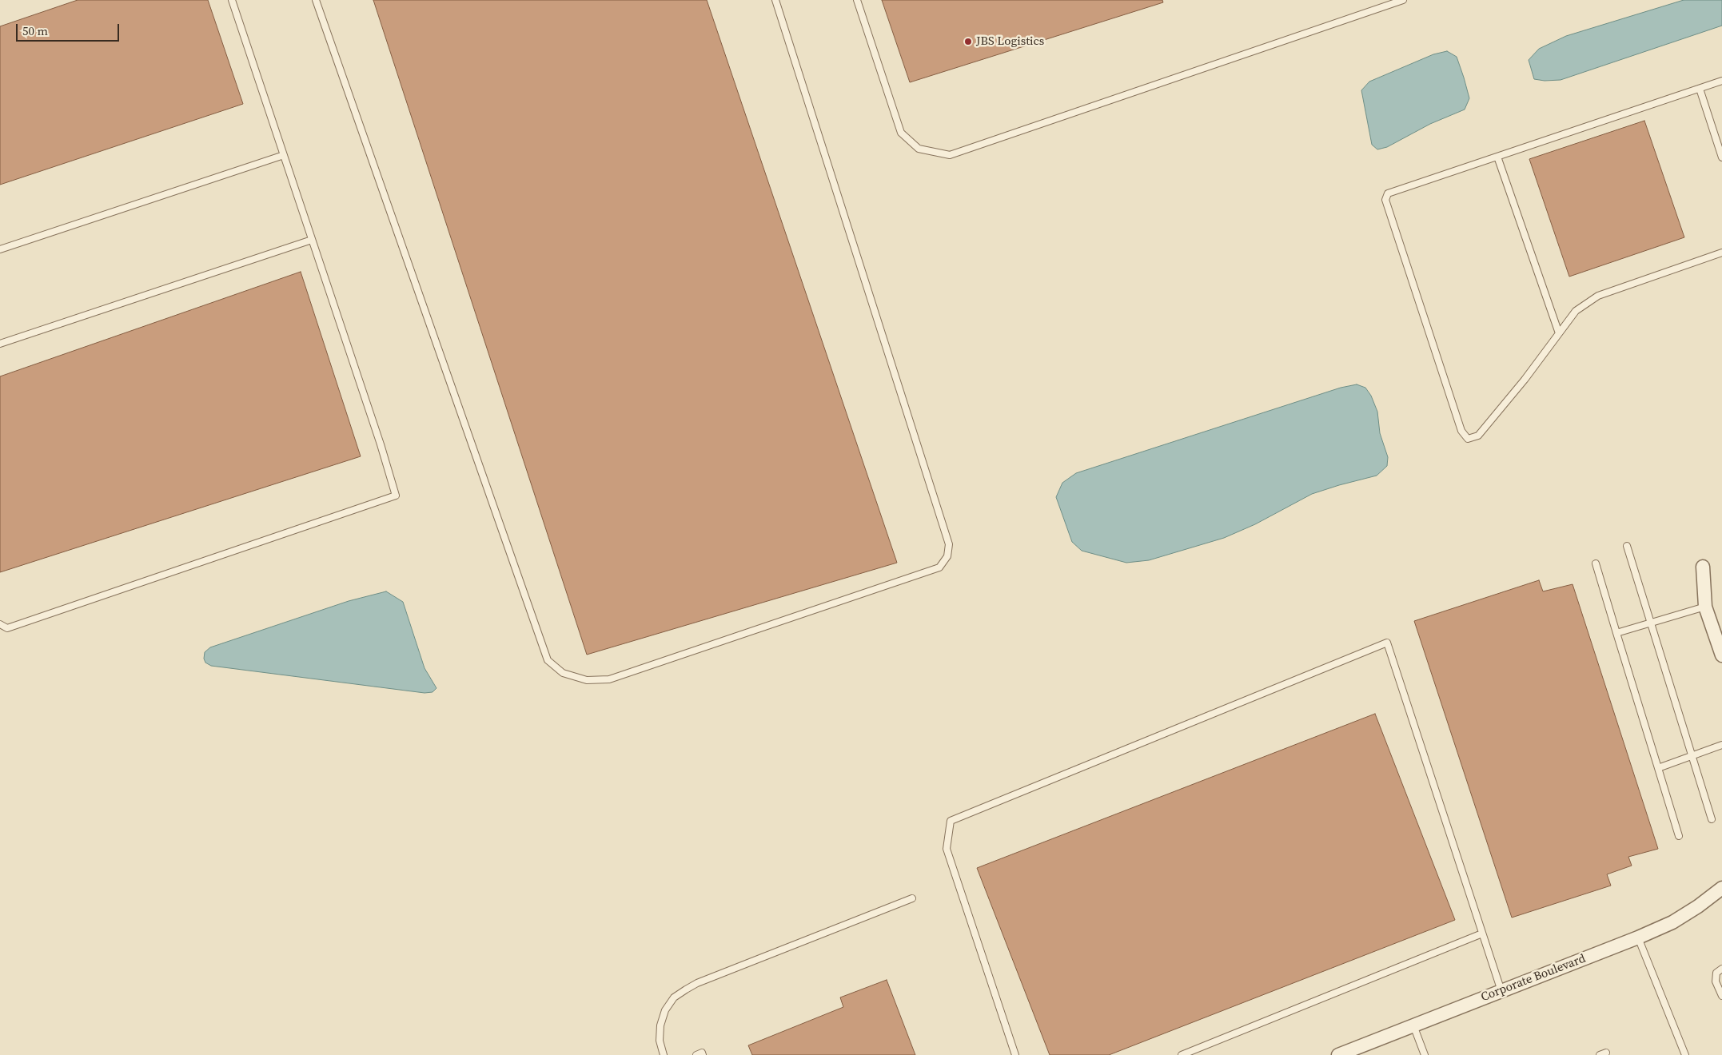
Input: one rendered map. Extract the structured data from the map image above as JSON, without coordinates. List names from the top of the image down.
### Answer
{
  "streets": {
    "street": ["Corporate Boulevard"]
  },
  "places": ["JBS Logistics"],
  "scale_bar": "50 m"
}
